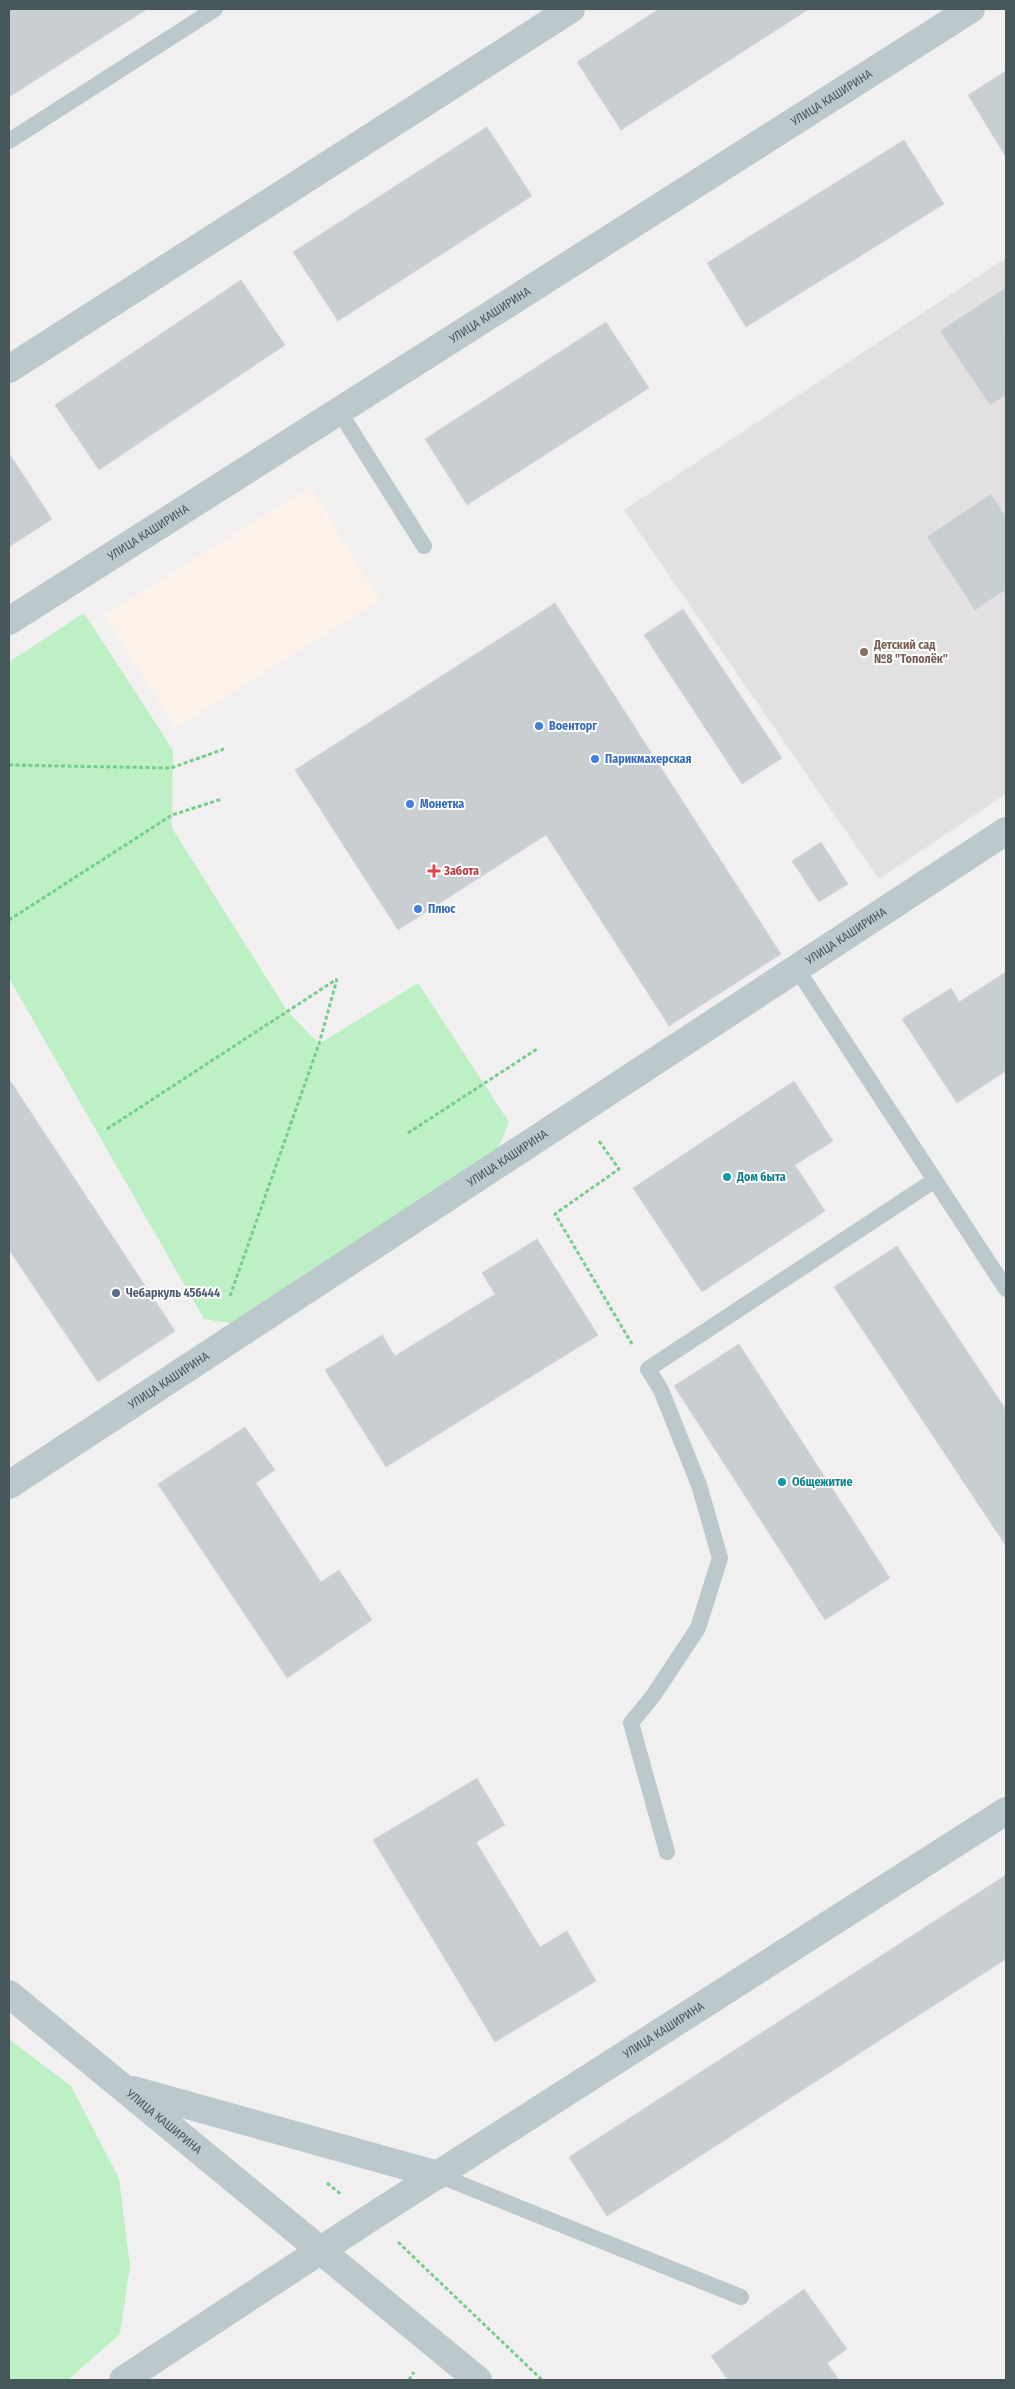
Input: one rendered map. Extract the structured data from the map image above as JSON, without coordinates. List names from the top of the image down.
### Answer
{
  "streets": {
    "street": ["УЛИЦА КАШИРИНА"]
  },
  "places": {
    "other": [
      "Детский сад №8 \"Тополёк\"",
      "Военторг",
      "Парикмахерская",
      "Монетка",
      "Плюс",
      "Дом быта",
      "Чебаpкуль 456444",
      "Общежитие"
    ],
    "health": ["Забота"]
  }
}
